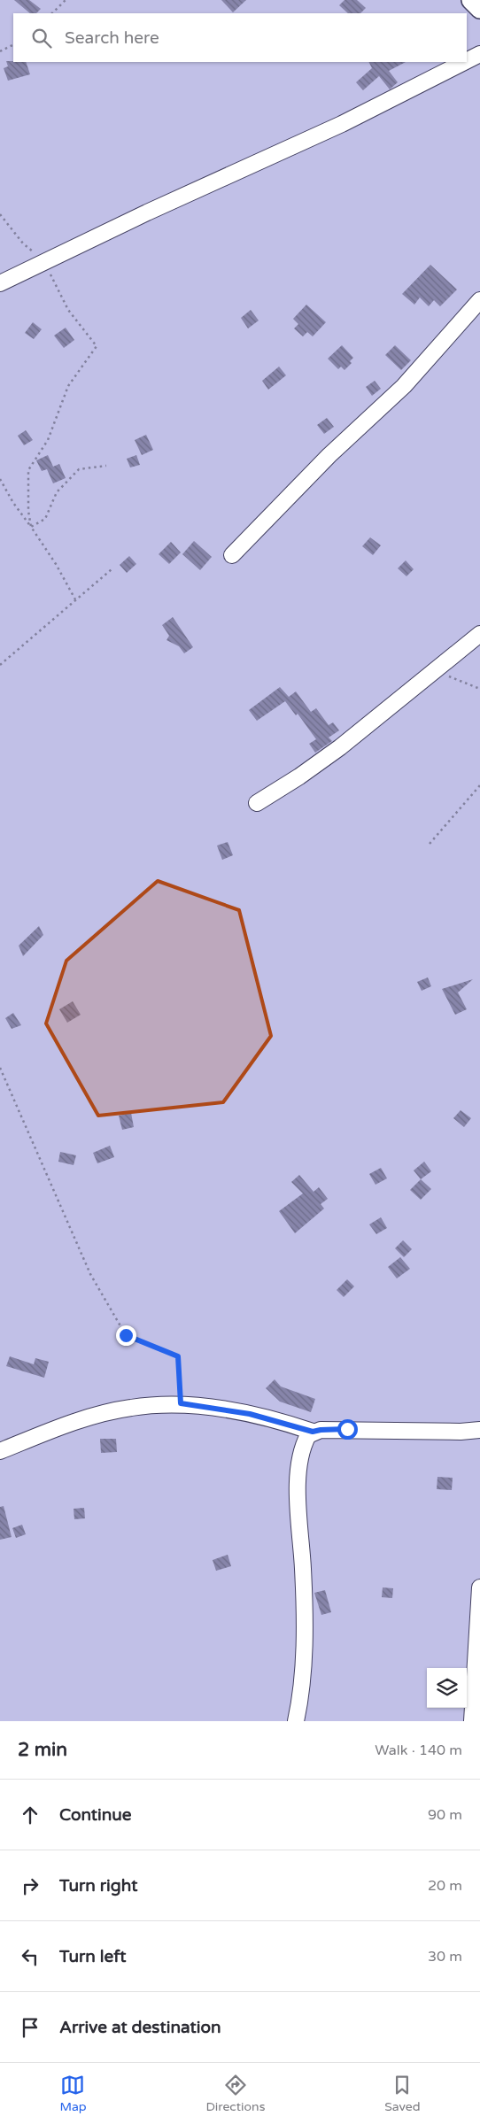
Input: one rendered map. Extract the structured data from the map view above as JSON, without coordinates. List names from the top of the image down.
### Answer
{
  "page": {
    "search": "Search here",
    "heading": ["2 min", "Walk · 140 m"],
    "list": [
      ["Continue", "90 m"],
      ["Turn right", "20 m"],
      ["Turn left", "30 m"],
      "Arrive at destination"
    ],
    "nav": ["Map", "Directions", "Saved"]
  }
}
